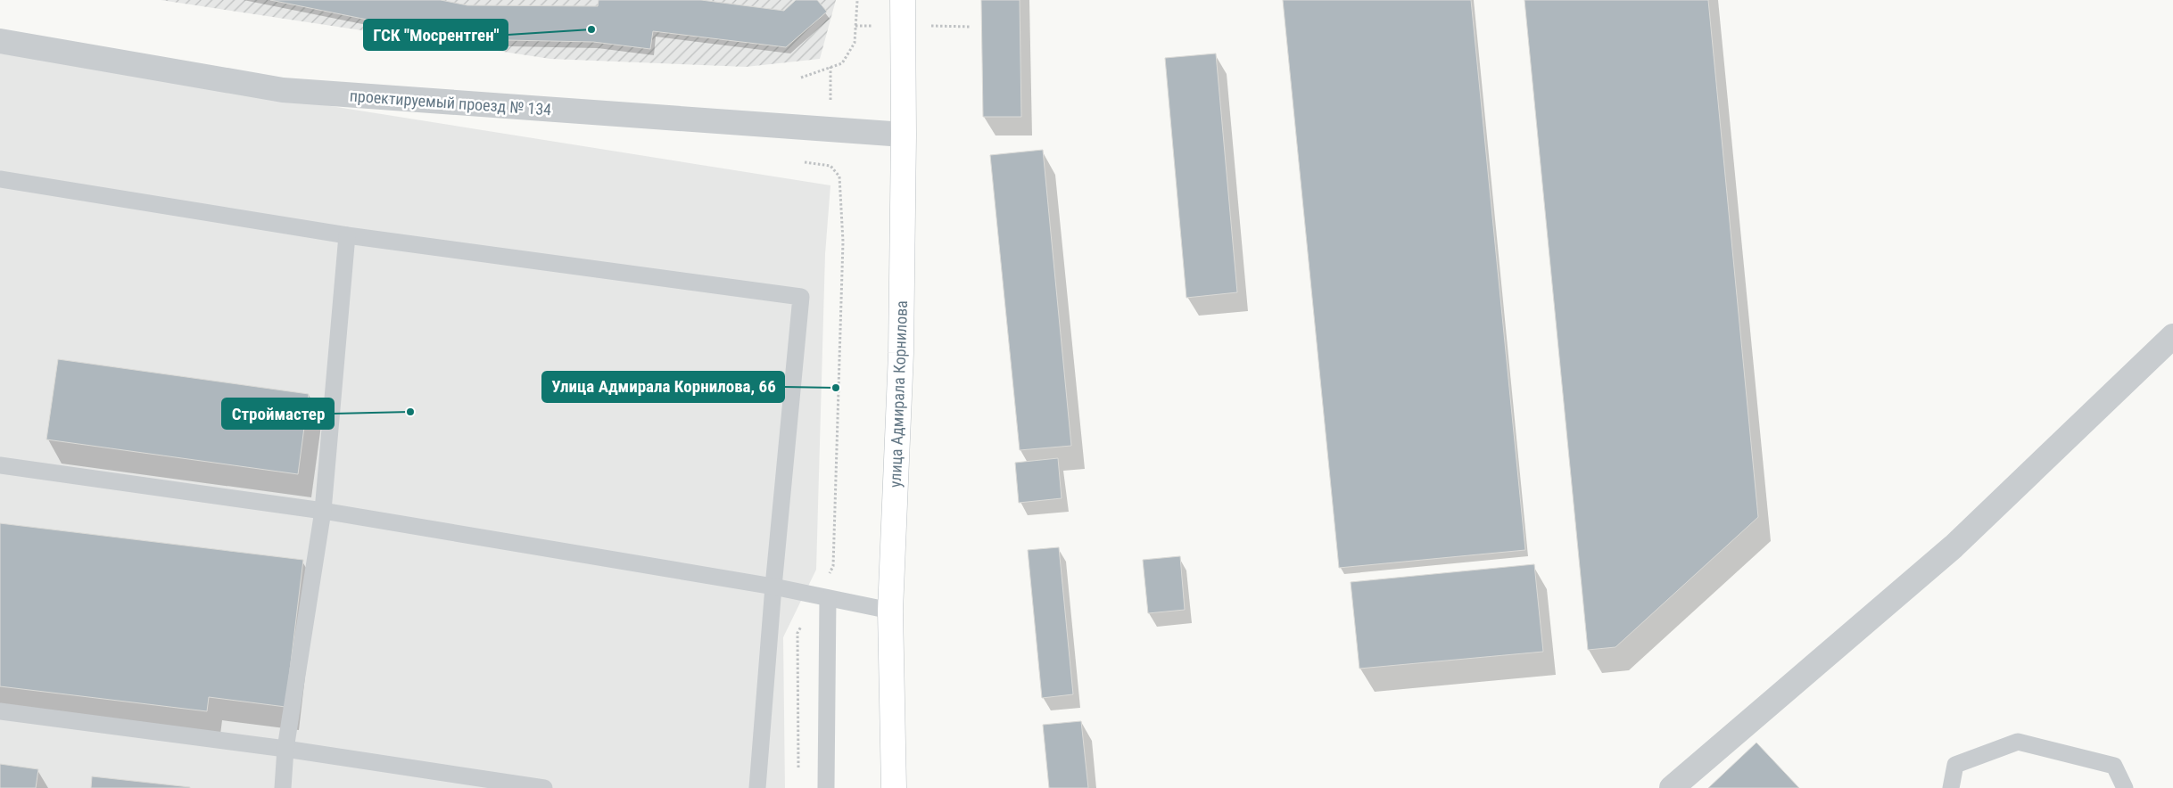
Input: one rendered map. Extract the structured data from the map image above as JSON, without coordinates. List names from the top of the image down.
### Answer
{
  "streets": {
    "main road": ["улица Адмирала Корнилова"],
    "street": ["проектируемый проезд № 134"]
  },
  "crossings": [
    ["проектируемый проезд № 134", "улица Адмирала Корнилова"]
  ],
  "places": ["ГСК \"Мосрентген\"", "Улица Адмирала Корнилова, 66", "Строймастер"]
}
